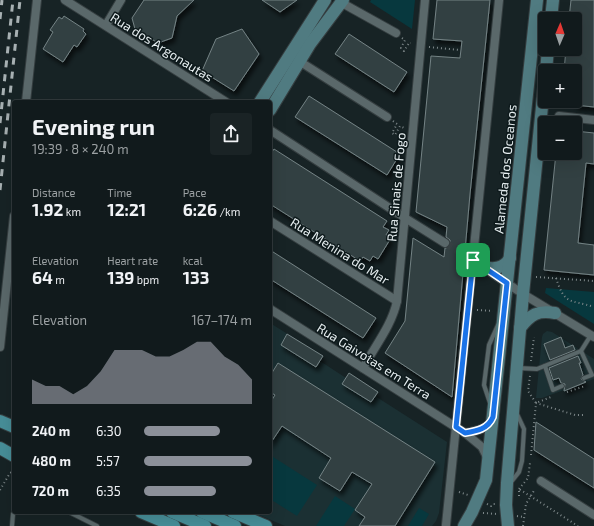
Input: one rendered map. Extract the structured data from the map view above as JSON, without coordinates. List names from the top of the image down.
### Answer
{
  "streets": {
    "main road": ["Alameda dos Oceanos"],
    "street": [
      "Rua dos Argonautas",
      "Rua Sinais de Fogo",
      "Rua Menina do Mar",
      "Rua Gaivotas em Terra"
    ]
  },
  "crossings": [
    ["Alameda dos Oceanos", "Rua Gaivotas em Terra"],
    ["Rua Sinais de Fogo", "Rua Menina do Mar"],
    ["Rua Sinais de Fogo", "Rua Gaivotas em Terra"]
  ],
  "north": "top",
  "page": {
    "map_buttons": ["+", "−"],
    "heading": ["Evening run", "19:39 · 8 × 240 m"],
    "stats": [
      ["Distance", "1.92 km"],
      ["Time", "12:21"],
      ["Pace", "6:26 /km"],
      ["Elevation", "64 m"],
      ["Heart rate", "139 bpm"],
      ["kcal", "133"]
    ],
    "chart": ["Elevation", "167–174 m"],
    "list": [
      {
        "name": "240 m",
        "note": "6:30"
      },
      {
        "name": "480 m",
        "note": "5:57"
      },
      {
        "name": "720 m",
        "note": "6:35"
      }
    ]
  }
}
